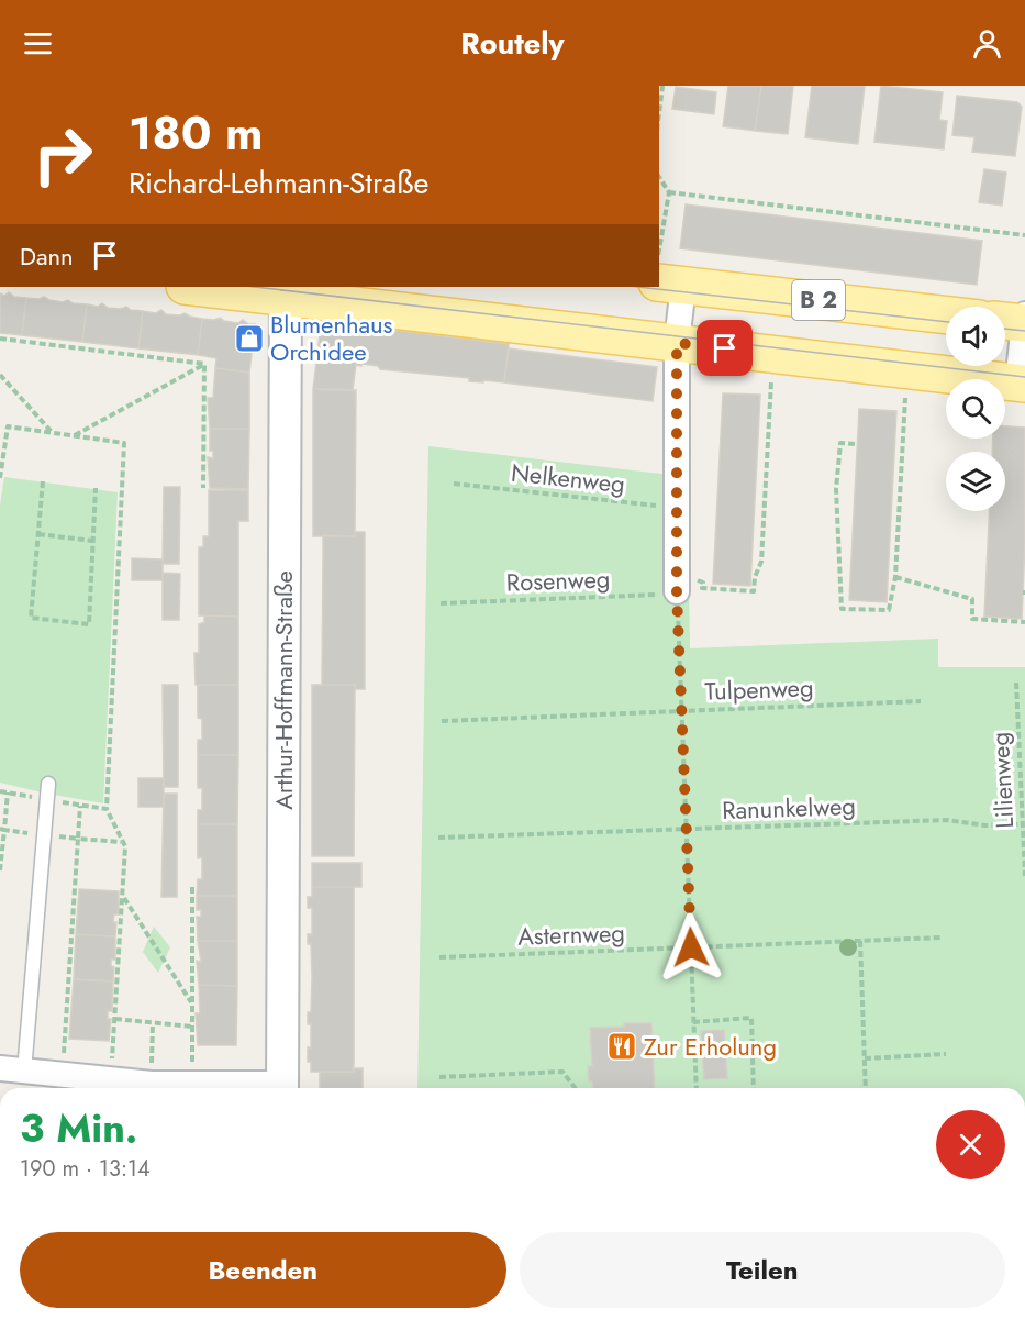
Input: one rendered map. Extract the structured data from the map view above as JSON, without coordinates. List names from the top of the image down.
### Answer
{
  "streets": {
    "main road": ["B 2"],
    "street": ["Arthur-Hoffmann-Straße"],
    "path": [
      "Nelkenweg",
      "Rosenweg",
      "Tulpenweg",
      "Lilienweg",
      "Ranunkelweg",
      "Asternweg"
    ]
  },
  "crossings": [
    ["B 2", "Arthur-Hoffmann-Straße"],
    ["Lilienweg", "Ranunkelweg"]
  ],
  "places": {
    "shop": ["Blumenhaus Orchidee"],
    "restaurant": ["Zur Erholung"]
  },
  "page": {
    "header": "Routely",
    "turn": ["180 m", "Richard-Lehmann-Straße"],
    "then": "Dann",
    "heading": ["3 Min.", "190 m · 13:14"],
    "buttons": ["Beenden", "Teilen"]
  }
}
